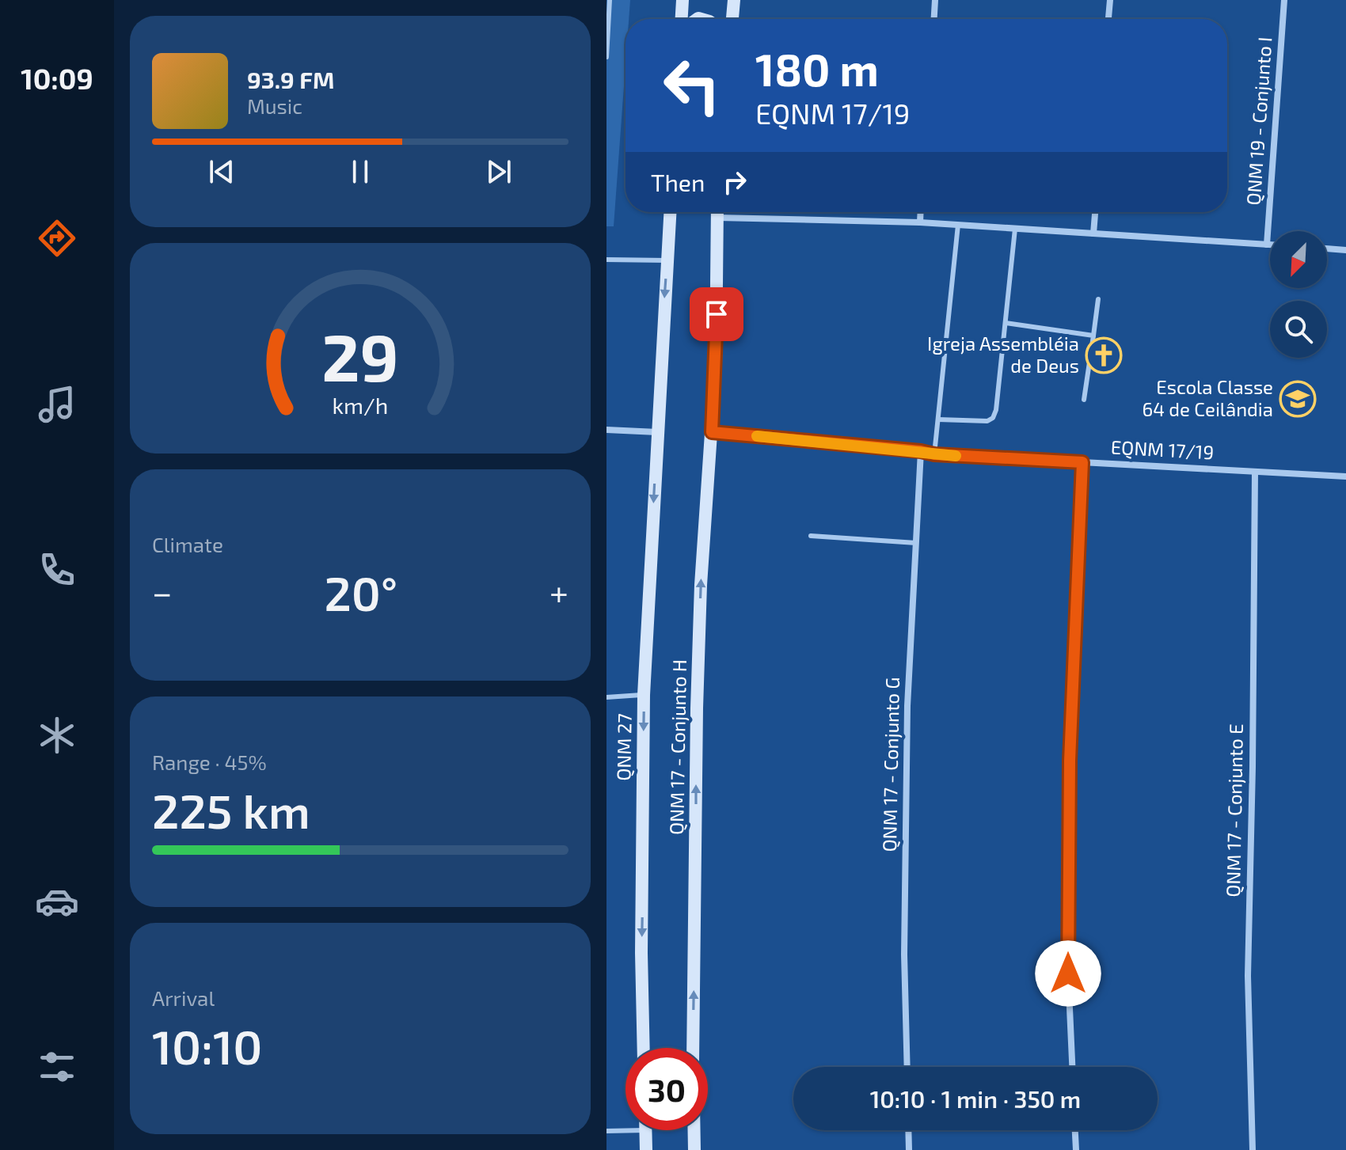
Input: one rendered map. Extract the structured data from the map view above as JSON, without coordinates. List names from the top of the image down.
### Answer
{
  "streets": {
    "main road": ["QNM 27", "QNM 17 - Conjunto H"],
    "street": [
      "QNM 19 - Conjunto I",
      "EQNM 17/19",
      "QNM 17 - Conjunto G",
      "QNM 17 - Conjunto E"
    ]
  },
  "crossings": [
    ["EQNM 17/19", "QNM 17 - Conjunto H"],
    ["EQNM 17/19", "QNM 17 - Conjunto G"],
    ["EQNM 17/19", "QNM 17 - Conjunto E"]
  ],
  "one_way": ["QNM 27", "QNM 17 - Conjunto H"],
  "places": {
    "church": ["Igreja Assembléia de Deus"],
    "school or university": ["Escola Classe 64 de Ceilândia"]
  },
  "north": "bottom left",
  "page": {
    "tabs": "10:09",
    "turn": ["180 m", "EQNM 17/19"],
    "song": ["93.9 FM", "Music"],
    "then": "Then",
    "tile": [
      "Climate",
      ["Range · 45%", "225 km"],
      ["Arrival", "10:10"]
    ],
    "heat": ["−", "20°", "+"],
    "limit": "30",
    "trip": "10:10 · 1 min · 350 m",
    "gauge": ["29", "km/h"]
  }
}
